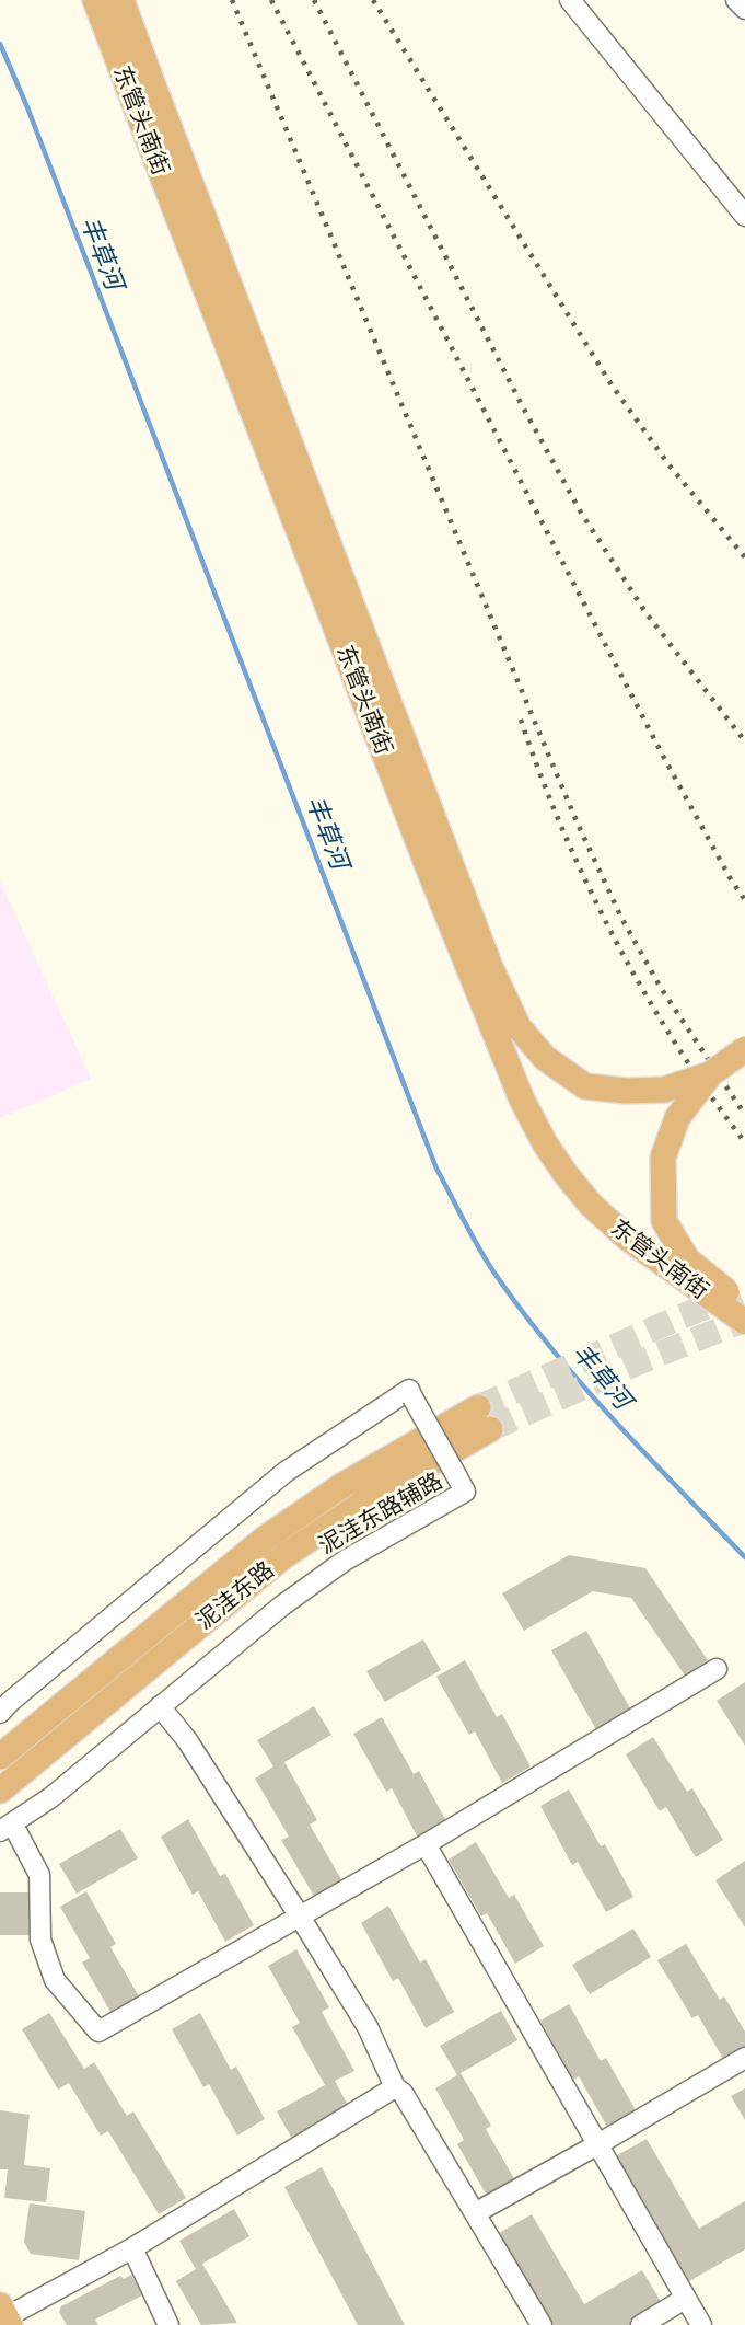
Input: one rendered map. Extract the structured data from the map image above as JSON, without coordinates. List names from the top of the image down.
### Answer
{
  "streets": {
    "main road": ["东管头南街", "泥洼东路"],
    "street": ["泥洼东路辅路"]
  },
  "water": ["丰草河"]
}
